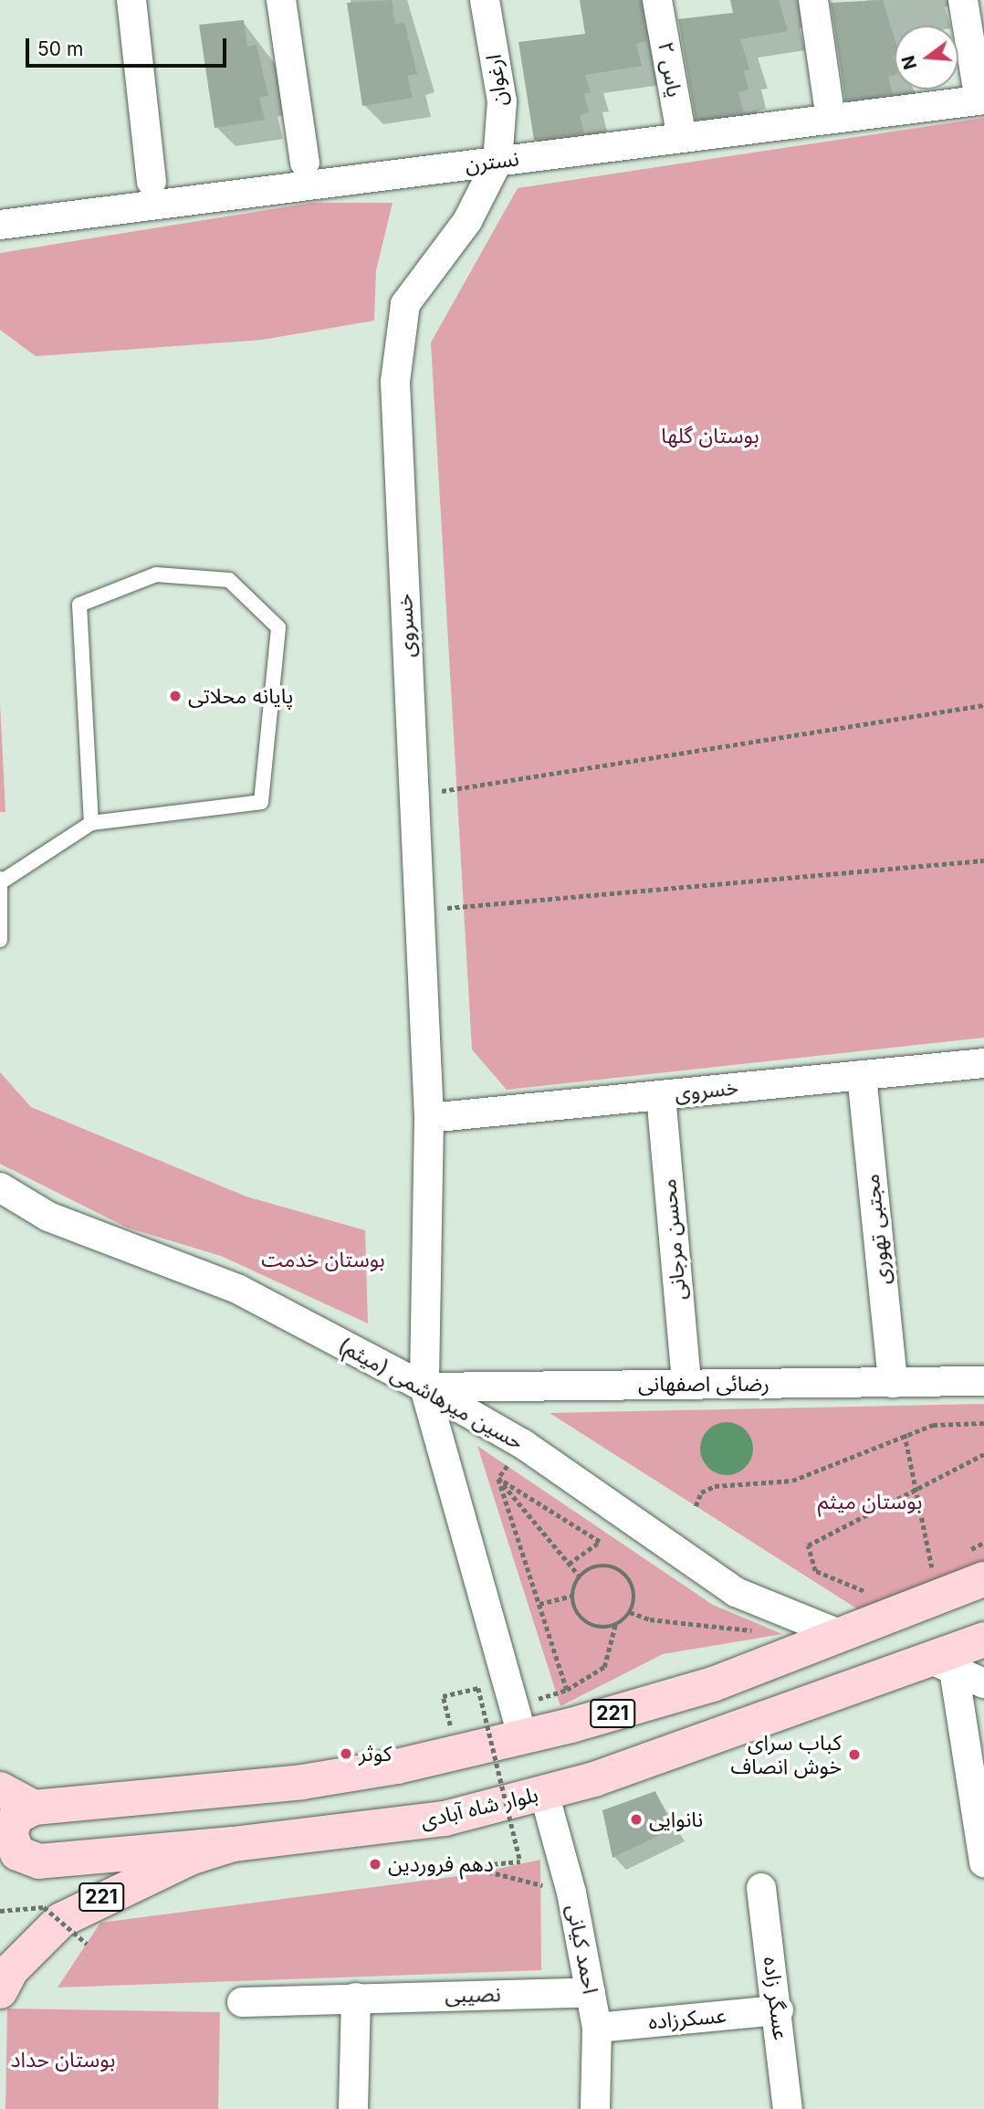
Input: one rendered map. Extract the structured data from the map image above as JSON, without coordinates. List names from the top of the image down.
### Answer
{
  "streets": {
    "main road": ["221", "بلوار شاه آبادی"],
    "street": [
      "یاس ۲",
      "ارغوان",
      "نسترن",
      "خسروی",
      "مجتبی تهوری",
      "محسن مرجانی",
      "رضائی اصفهانی",
      "حسین میرهاشمی (میثم)",
      "احمد کیانی",
      "نصیبی",
      "عسگر زاده",
      "عسکرزاده"
    ]
  },
  "crossings": [
    ["یاس ۲", "نسترن"],
    ["ارغوان", "نسترن"],
    ["ارغوان", "خسروی"],
    ["نسترن", "خسروی"],
    ["خسروی", "مجتبی تهوری"],
    ["خسروی", "محسن مرجانی"],
    ["خسروی", "رضائی اصفهانی"],
    ["خسروی", "حسین میرهاشمی (میثم)"],
    ["خسروی", "221"],
    ["مجتبی تهوری", "رضائی اصفهانی"],
    ["محسن مرجانی", "رضائی اصفهانی"],
    ["رضائی اصفهانی", "حسین میرهاشمی (میثم)"],
    ["حسین میرهاشمی (میثم)", "221"],
    ["221", "بلوار شاه آبادی"],
    ["بلوار شاه آبادی", "احمد کیانی"],
    ["احمد کیانی", "نصیبی"],
    ["احمد کیانی", "عسکرزاده"],
    ["عسگر زاده", "عسکرزاده"]
  ],
  "parks": [
    "بوستان گلها",
    "بوستان خدمت",
    "بوستان میثم",
    "بوستان حداد"
  ],
  "places": [
    "پایانه محلاتی",
    "کوثر",
    "کباب سرای خوش انصاف",
    "نانوایی",
    "دهم فروردین"
  ],
  "scale_bar": "50 m",
  "north": "left"
}
